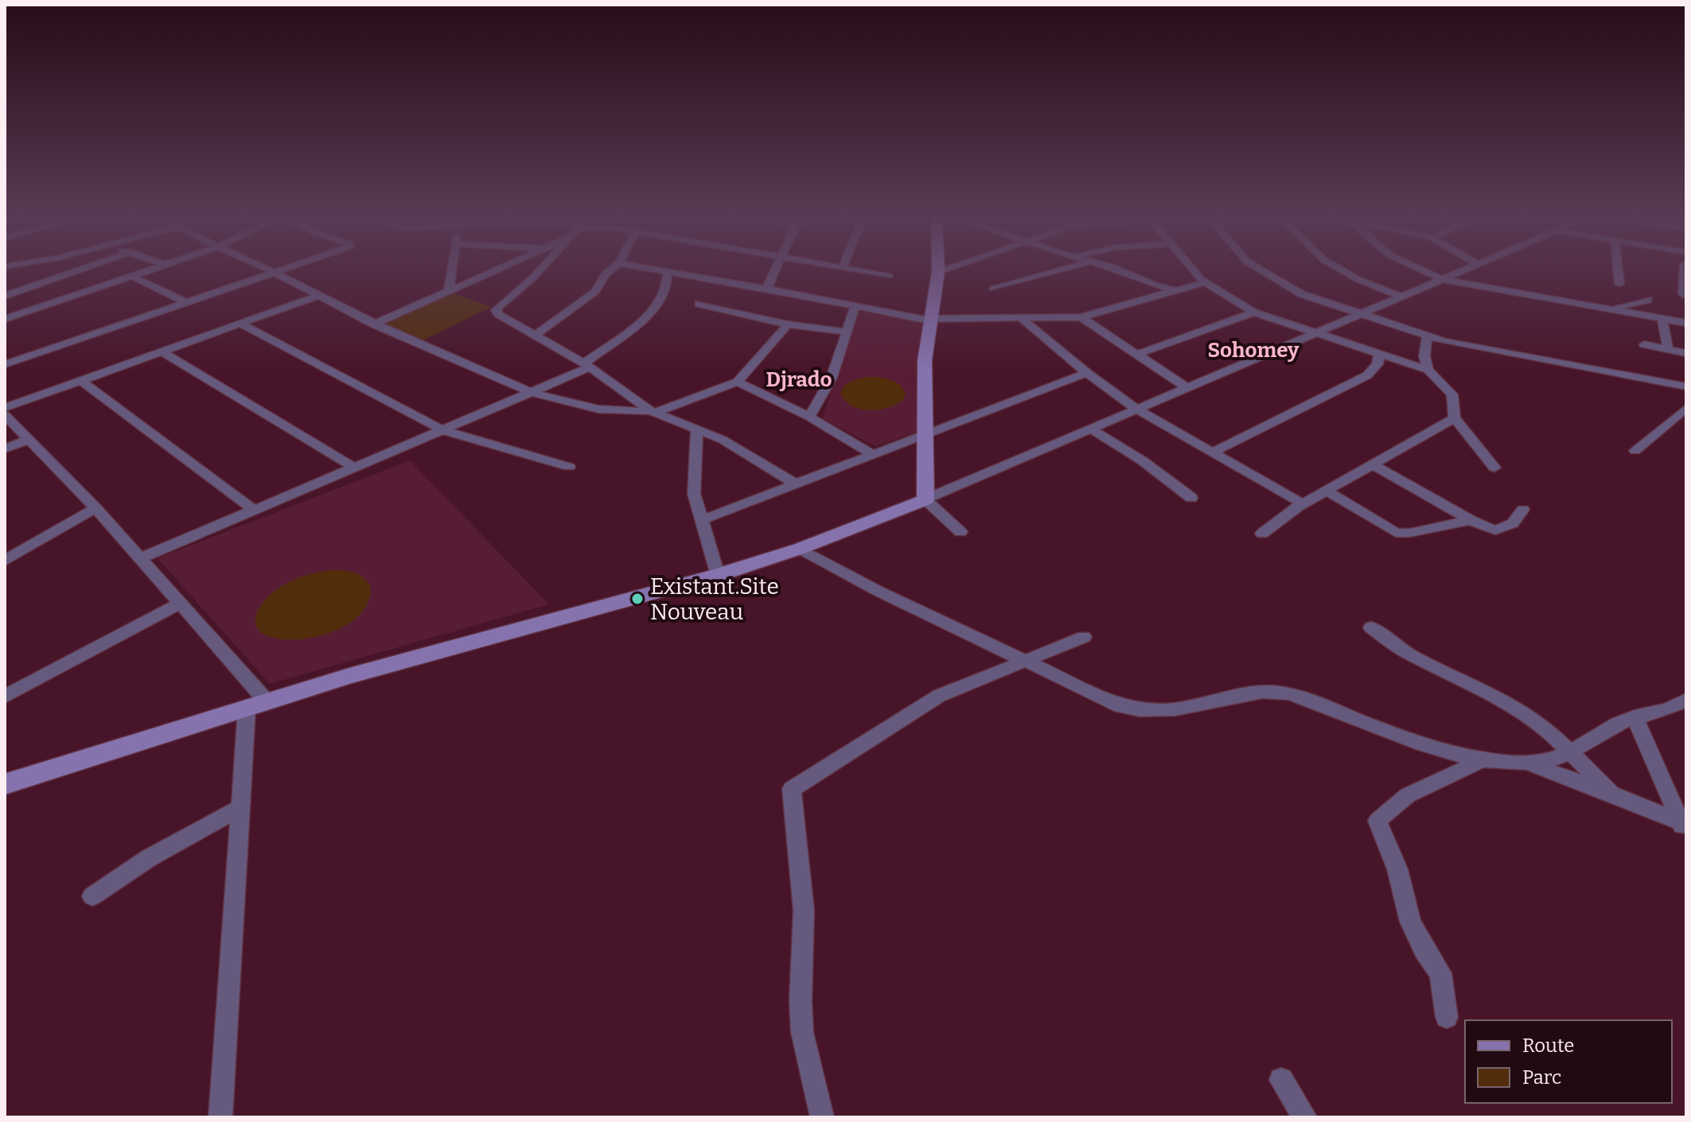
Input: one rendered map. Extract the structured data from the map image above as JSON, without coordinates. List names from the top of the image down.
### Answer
{
  "districts": ["Sohomey", "Djrado"],
  "places": ["Existant.Site Nouveau"],
  "legend": ["Route", "Parc"]
}
